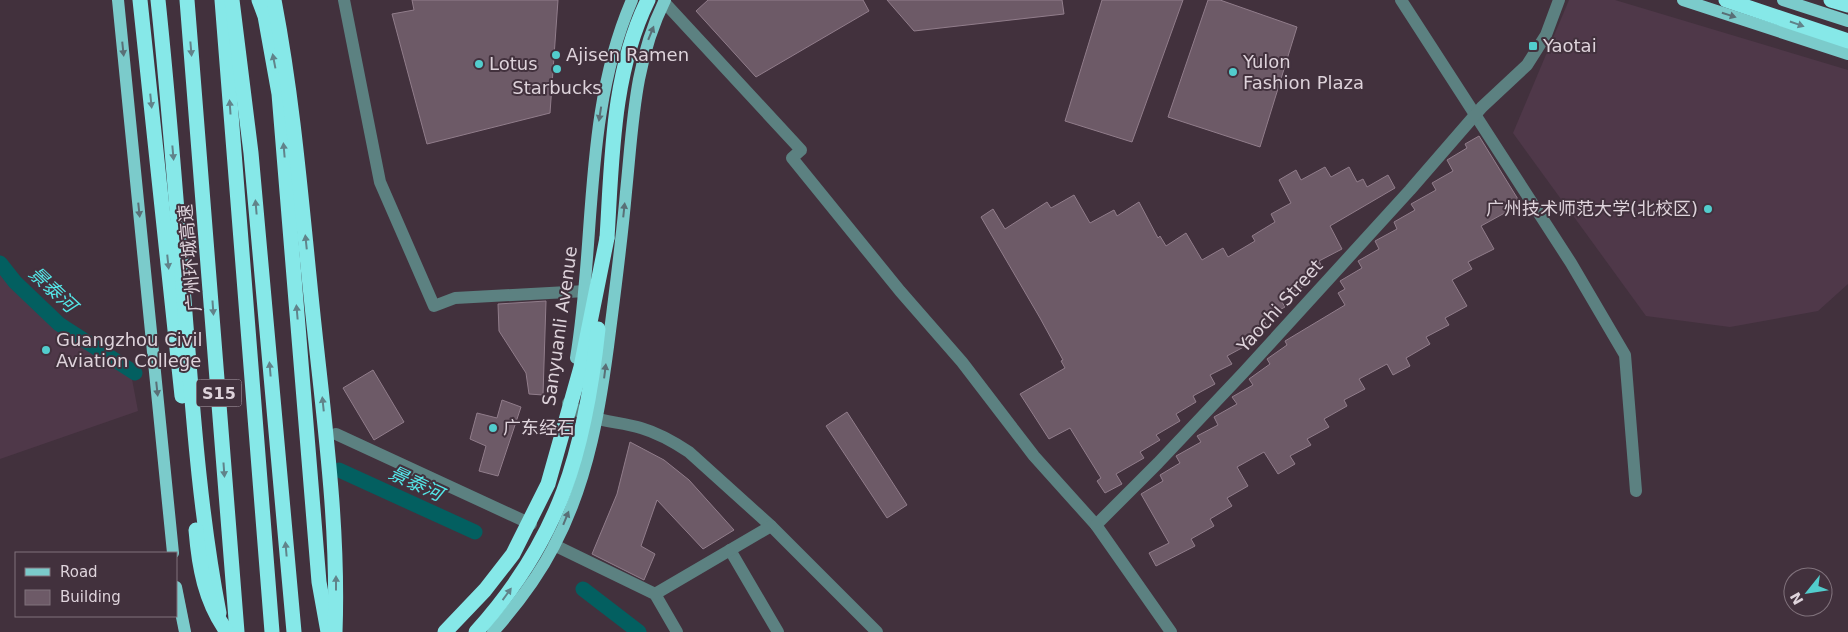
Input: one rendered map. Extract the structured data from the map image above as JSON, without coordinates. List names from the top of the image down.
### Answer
{
  "streets": {
    "highway": ["广州环城高速", "S15"],
    "main road": ["Sanyuanli Avenue"],
    "street": ["Yaochi Street"]
  },
  "water": ["景泰河"],
  "places": {
    "transit": ["Yaotai"],
    "other": [
      "Ajisen Ramen",
      "Lotus",
      "Starbucks",
      "Yulon Fashion Plaza",
      "广州技术师范大学(北校区)",
      "Guangzhou Civil Aviation College",
      "广东经石"
    ]
  },
  "legend": ["Road", "Building"],
  "north": "bottom left"
}
